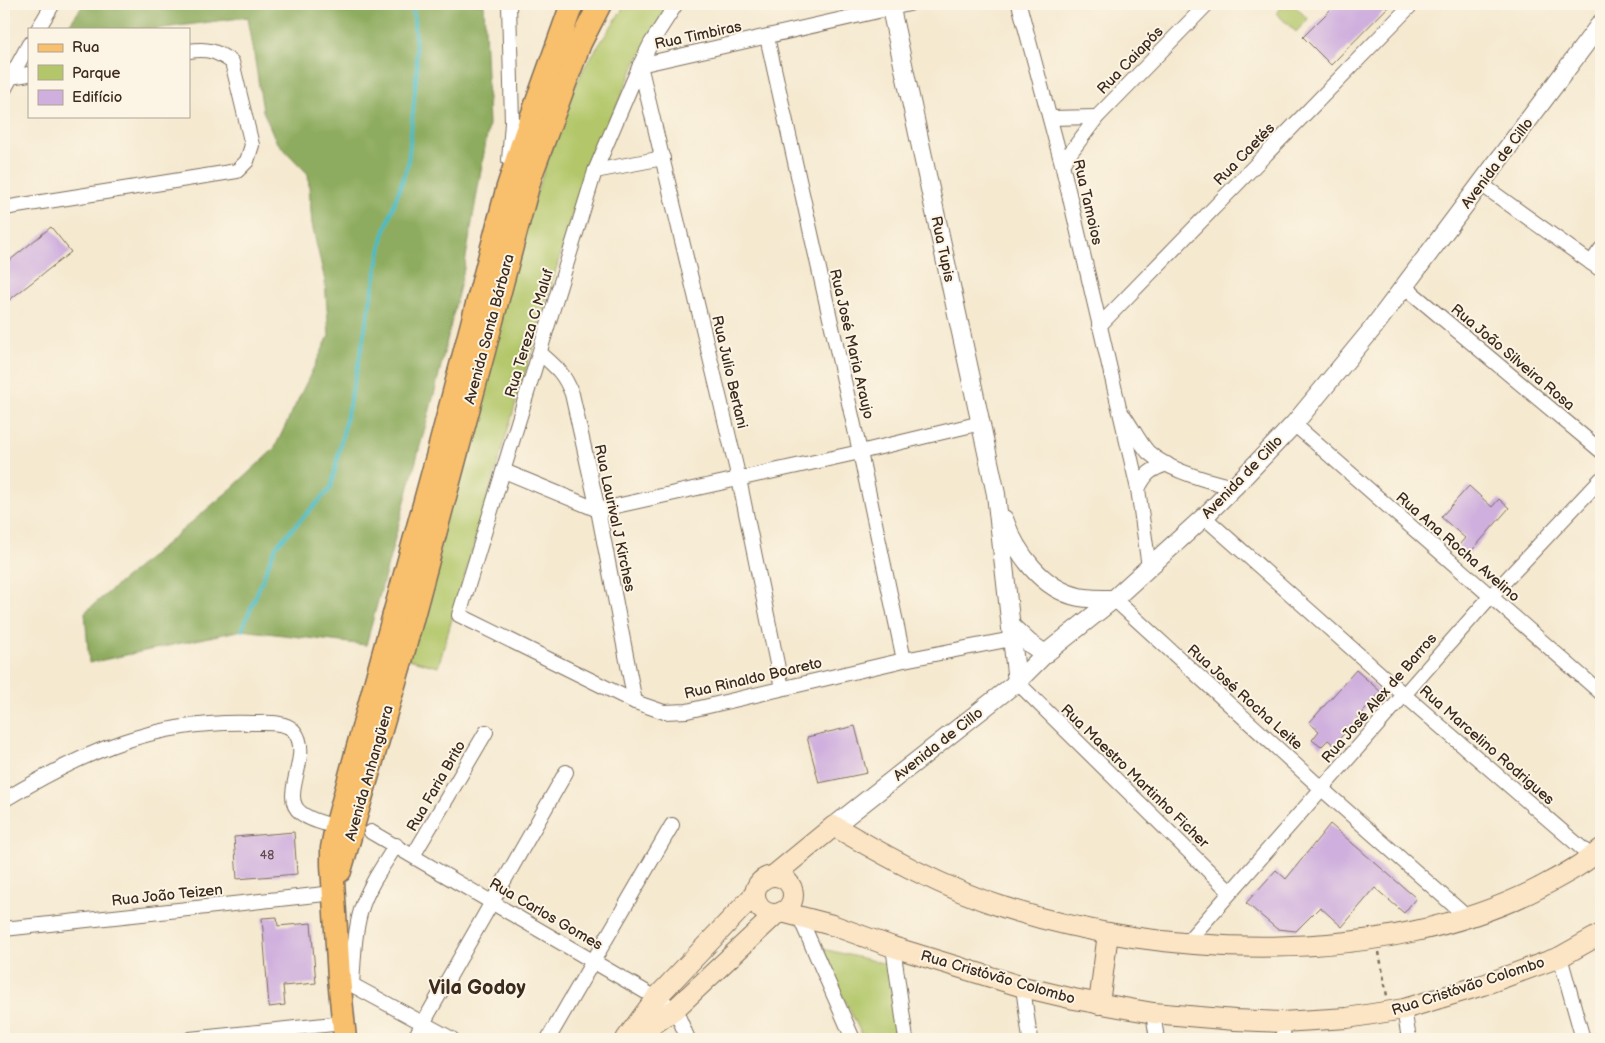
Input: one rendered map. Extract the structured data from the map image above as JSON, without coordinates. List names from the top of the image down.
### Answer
{
  "streets": {
    "main road": [
      "Avenida de Cillo",
      "Avenida Santa Bárbara",
      "Avenida Anhangüera",
      "Rua Cristóvão Colombo"
    ],
    "street": [
      "Rua Timbiras",
      "Rua Caiapós",
      "Rua Caetés",
      "Rua Tamoios",
      "Rua Tupis",
      "Rua Tereza C Maluf",
      "Rua José Maria Araujo",
      "Rua João Silveira Rosa",
      "Rua Julio Bertani",
      "Rua Laurival J Kirches",
      "Rua Ana Rocha Avelino",
      "Rua Rinaldo Boareto",
      "Rua José Rocha Leite",
      "Rua José Alex de Barros",
      "Rua Marcelino Rodrigues",
      "Rua Maestro Martinho Ficher",
      "Rua Faria Brito",
      "Rua João Teizen",
      "Rua Carlos Gomes"
    ]
  },
  "crossings": [
    ["Rua Timbiras", "Rua Tupis"],
    ["Rua Timbiras", "Rua Tereza C Maluf"],
    ["Rua Timbiras", "Rua José Maria Araujo"],
    ["Rua Timbiras", "Rua Julio Bertani"],
    ["Rua Caiapós", "Rua Tamoios"],
    ["Rua Caetés", "Rua Tamoios"],
    ["Avenida de Cillo", "Rua Tamoios"],
    ["Avenida de Cillo", "Rua Tupis"],
    ["Avenida de Cillo", "Rua João Silveira Rosa"],
    ["Avenida de Cillo", "Rua Ana Rocha Avelino"],
    ["Avenida de Cillo", "Rua José Rocha Leite"],
    ["Avenida de Cillo", "Rua Marcelino Rodrigues"],
    ["Avenida de Cillo", "Rua Maestro Martinho Ficher"],
    ["Avenida de Cillo", "Rua Cristóvão Colombo"],
    ["Rua Tupis", "Rua Rinaldo Boareto"],
    ["Rua Tupis", "Rua José Rocha Leite"],
    ["Rua Tupis", "Rua Maestro Martinho Ficher"],
    ["Avenida Santa Bárbara", "Avenida Anhangüera"],
    ["Rua Tereza C Maluf", "Rua Julio Bertani"],
    ["Rua Tereza C Maluf", "Rua Laurival J Kirches"],
    ["Rua Tereza C Maluf", "Rua Rinaldo Boareto"],
    ["Rua José Maria Araujo", "Rua Rinaldo Boareto"],
    ["Rua Julio Bertani", "Rua Rinaldo Boareto"],
    ["Rua Laurival J Kirches", "Rua Rinaldo Boareto"],
    ["Rua Ana Rocha Avelino", "Rua José Alex de Barros"],
    ["Rua José Rocha Leite", "Rua José Alex de Barros"],
    ["Rua José Alex de Barros", "Rua Marcelino Rodrigues"],
    ["Rua José Alex de Barros", "Rua Maestro Martinho Ficher"],
    ["Avenida Anhangüera", "Rua Faria Brito"],
    ["Avenida Anhangüera", "Rua João Teizen"],
    ["Rua Faria Brito", "Rua Carlos Gomes"]
  ],
  "districts": ["Vila Godoy"],
  "house_numbers": ["48"],
  "legend": ["Rua", "Parque", "Edifício"]
}
